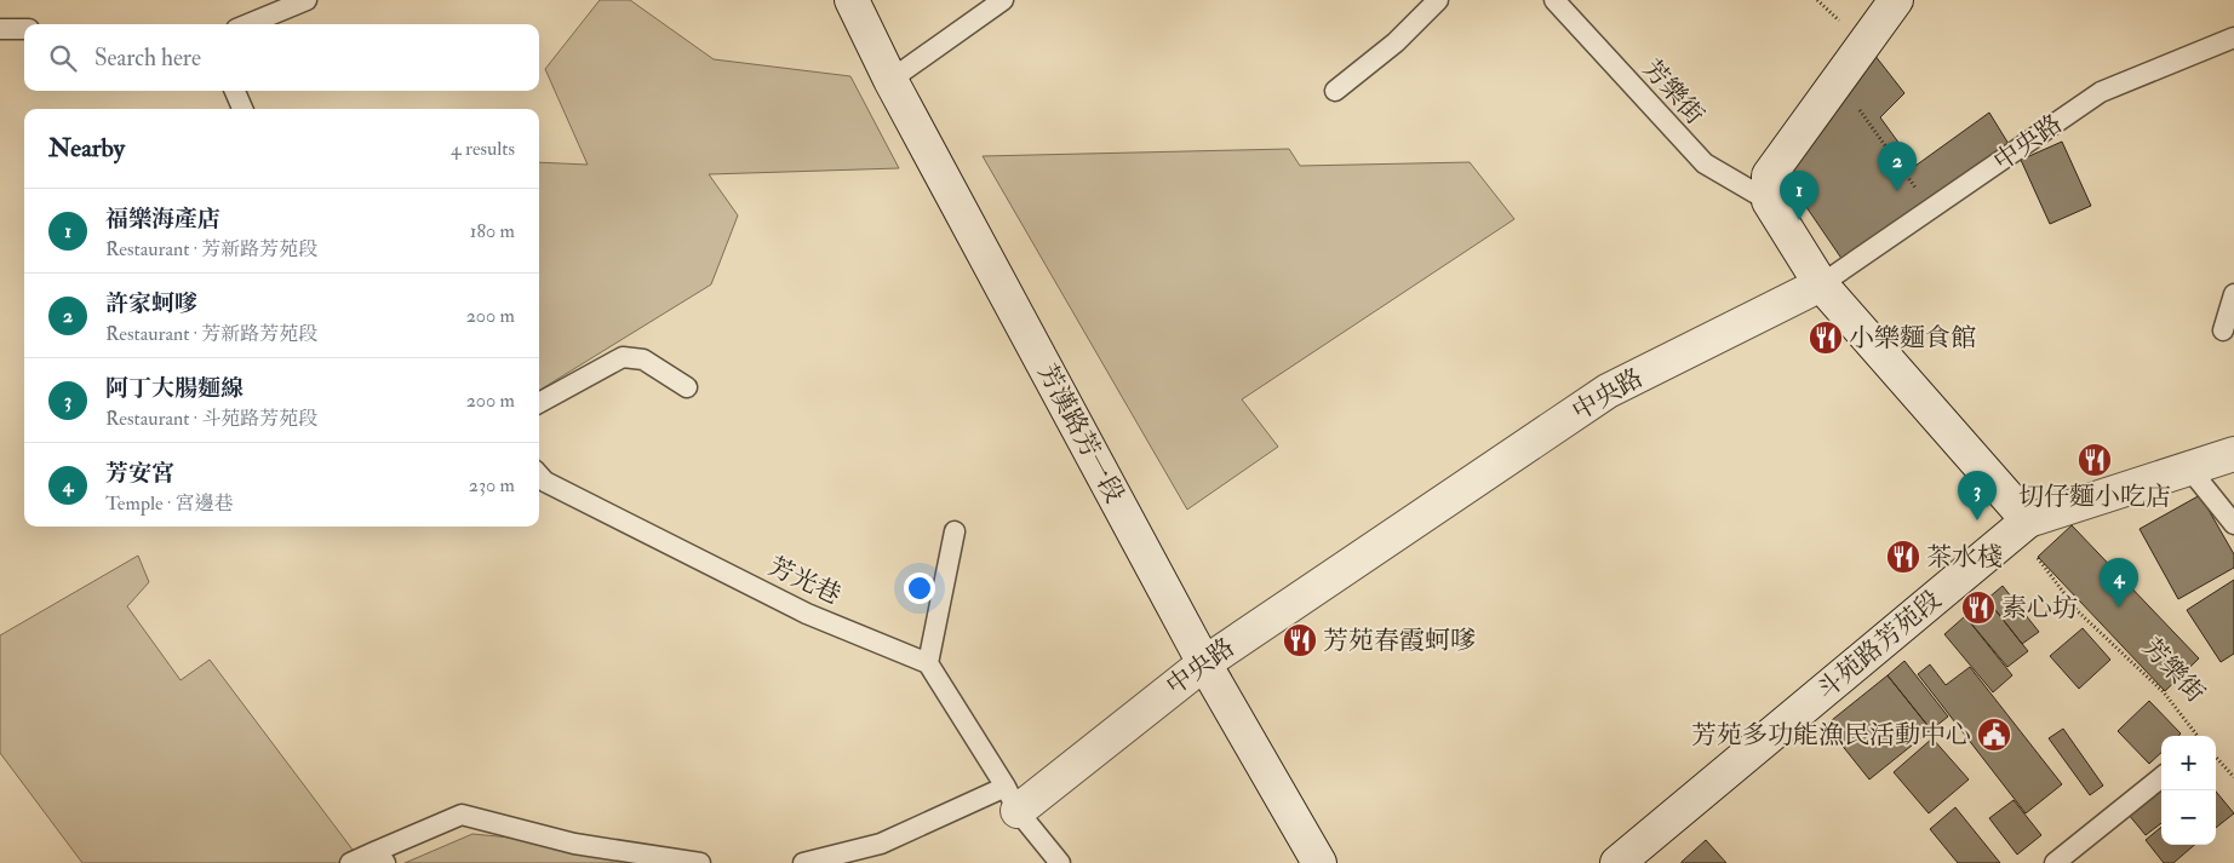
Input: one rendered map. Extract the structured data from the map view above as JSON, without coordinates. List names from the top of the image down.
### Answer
{
  "streets": {
    "street": ["中央路", "芳漢路芳一段", "斗苑路芳苑段"],
    "lane": ["芳樂街", "芳光巷"]
  },
  "crossings": [
    ["芳樂街", "斗苑路芳苑段"],
    ["中央路", "芳漢路芳一段"]
  ],
  "places": {
    "restaurant": [
      "小樂麵食館",
      "切仔麵小吃店",
      "茶水棧",
      "素心坊",
      "芳苑春霞蚵嗲"
    ],
    "public building": ["芳苑多功能漁民活動中心"]
  },
  "page": {
    "search": "Search here",
    "heading": ["Nearby", "4 results"],
    "pins": [
      "2",
      "1",
      "3",
      "4"
    ],
    "list": [
      {
        "mark": "1",
        "name": "福樂海產店",
        "note": "Restaurant · 芳新路芳苑段",
        "value": "180 m"
      },
      {
        "mark": "2",
        "name": "許家蚵嗲",
        "note": "Restaurant · 芳新路芳苑段",
        "value": "200 m"
      },
      {
        "mark": "3",
        "name": "阿丁大腸麵線",
        "note": "Restaurant · 斗苑路芳苑段",
        "value": "200 m"
      },
      {
        "mark": "4",
        "name": "芳安宮",
        "note": "Temple · 宮邊巷",
        "value": "230 m"
      }
    ],
    "map_buttons": ["+", "−"]
  }
}
